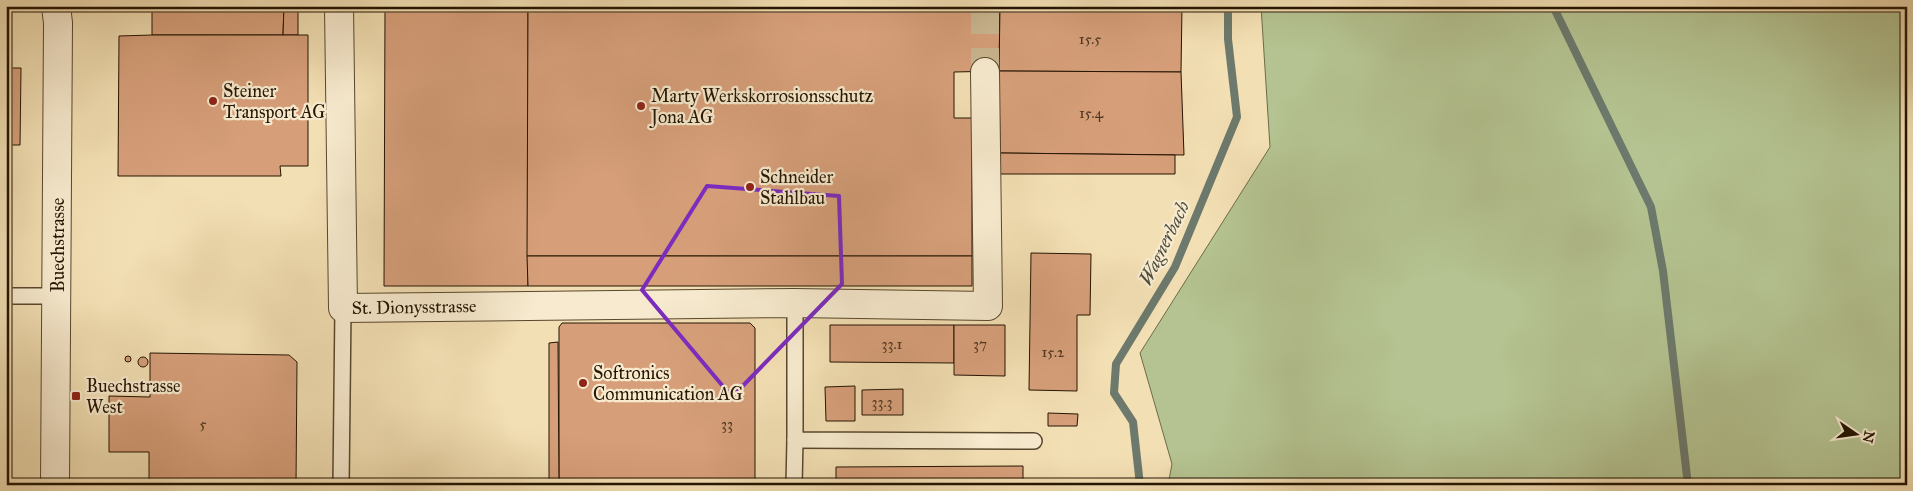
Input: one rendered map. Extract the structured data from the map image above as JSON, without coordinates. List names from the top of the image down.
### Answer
{
  "streets": {
    "street": ["Buechstrasse", "St. Dionysstrasse"]
  },
  "water": ["Wagnerbach"],
  "places": {
    "other": [
      "Steiner Transport AG",
      "Marty Werkskorrosionsschutz Jona AG",
      "Schneider Stahlbau",
      "Softronics Communication AG"
    ],
    "transit": ["Buechstrasse West"]
  },
  "house_numbers": [
    "15.5",
    "15.4",
    "33.1",
    "37",
    "15.2",
    "33.3",
    "5",
    "33"
  ],
  "north": "right"
}
